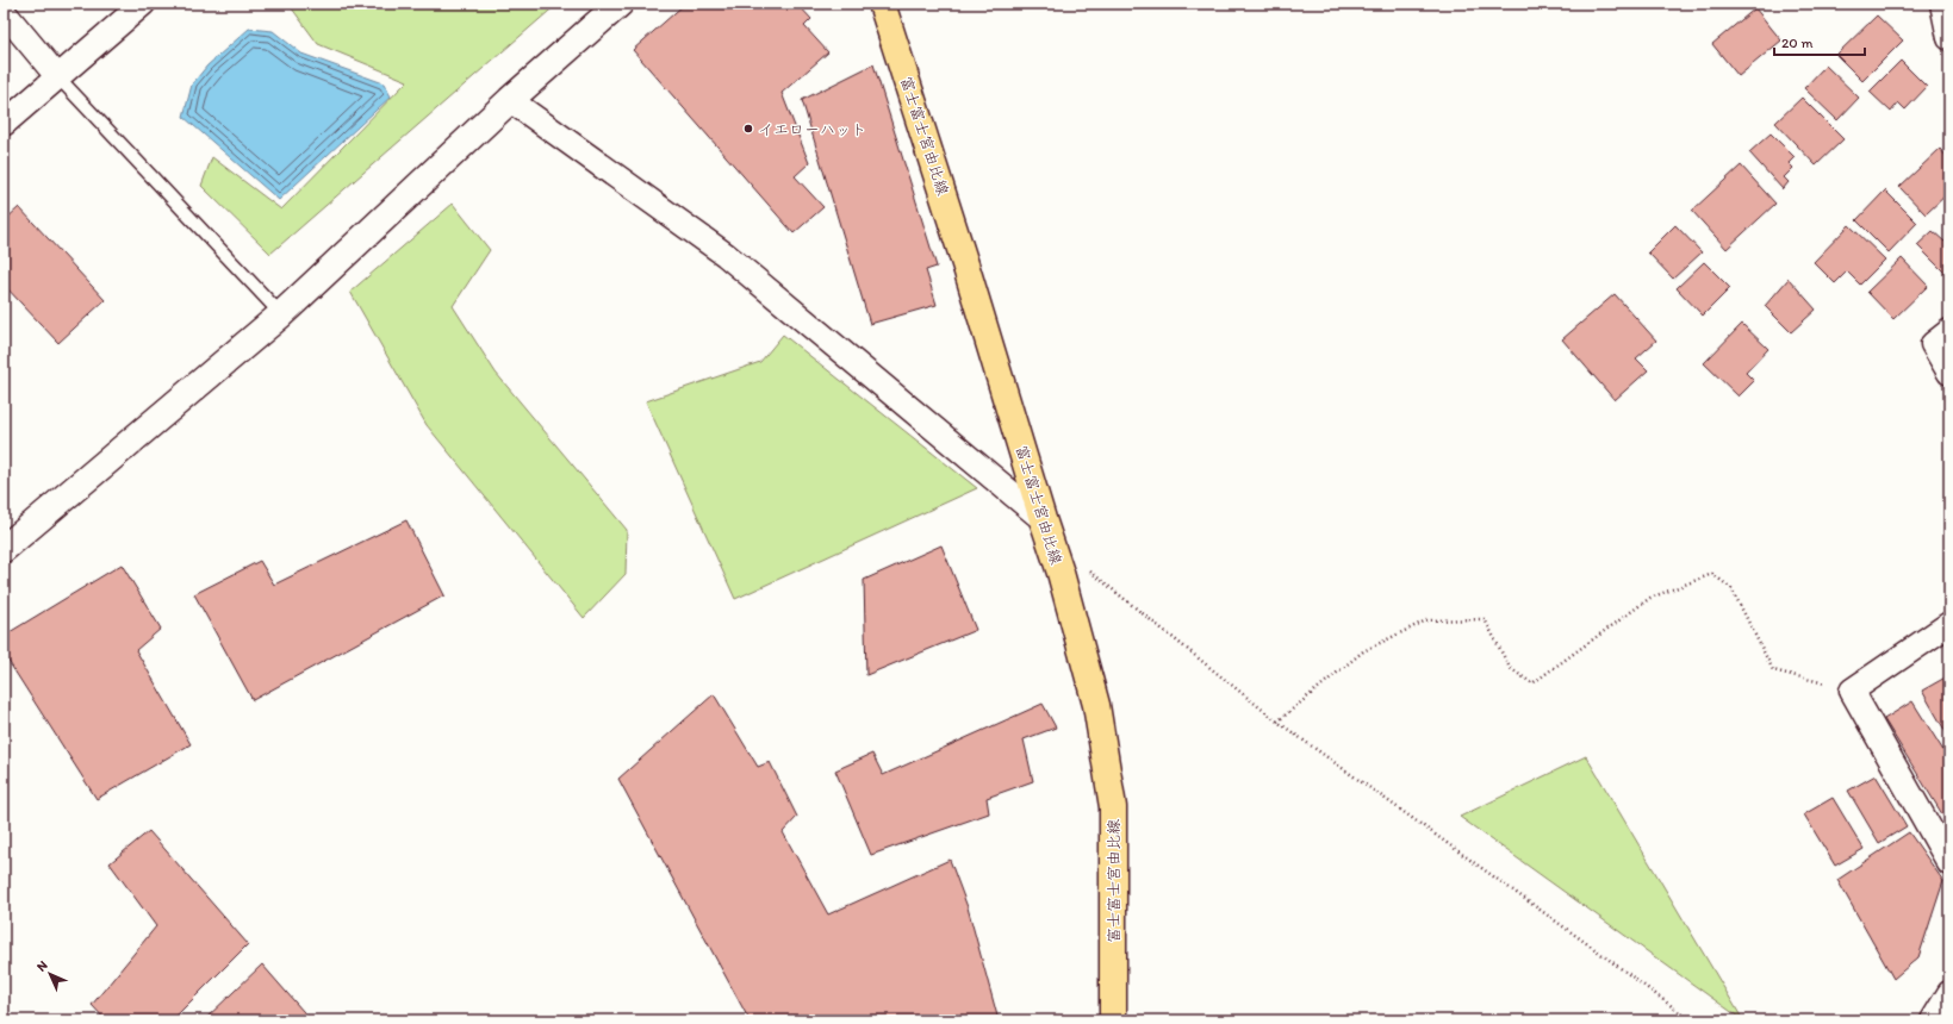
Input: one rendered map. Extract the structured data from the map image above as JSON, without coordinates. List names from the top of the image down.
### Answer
{
  "streets": {
    "main road": ["富士富士宮由比線"]
  },
  "places": ["イエローハット"],
  "scale_bar": "20 m",
  "north": "top left"
}
